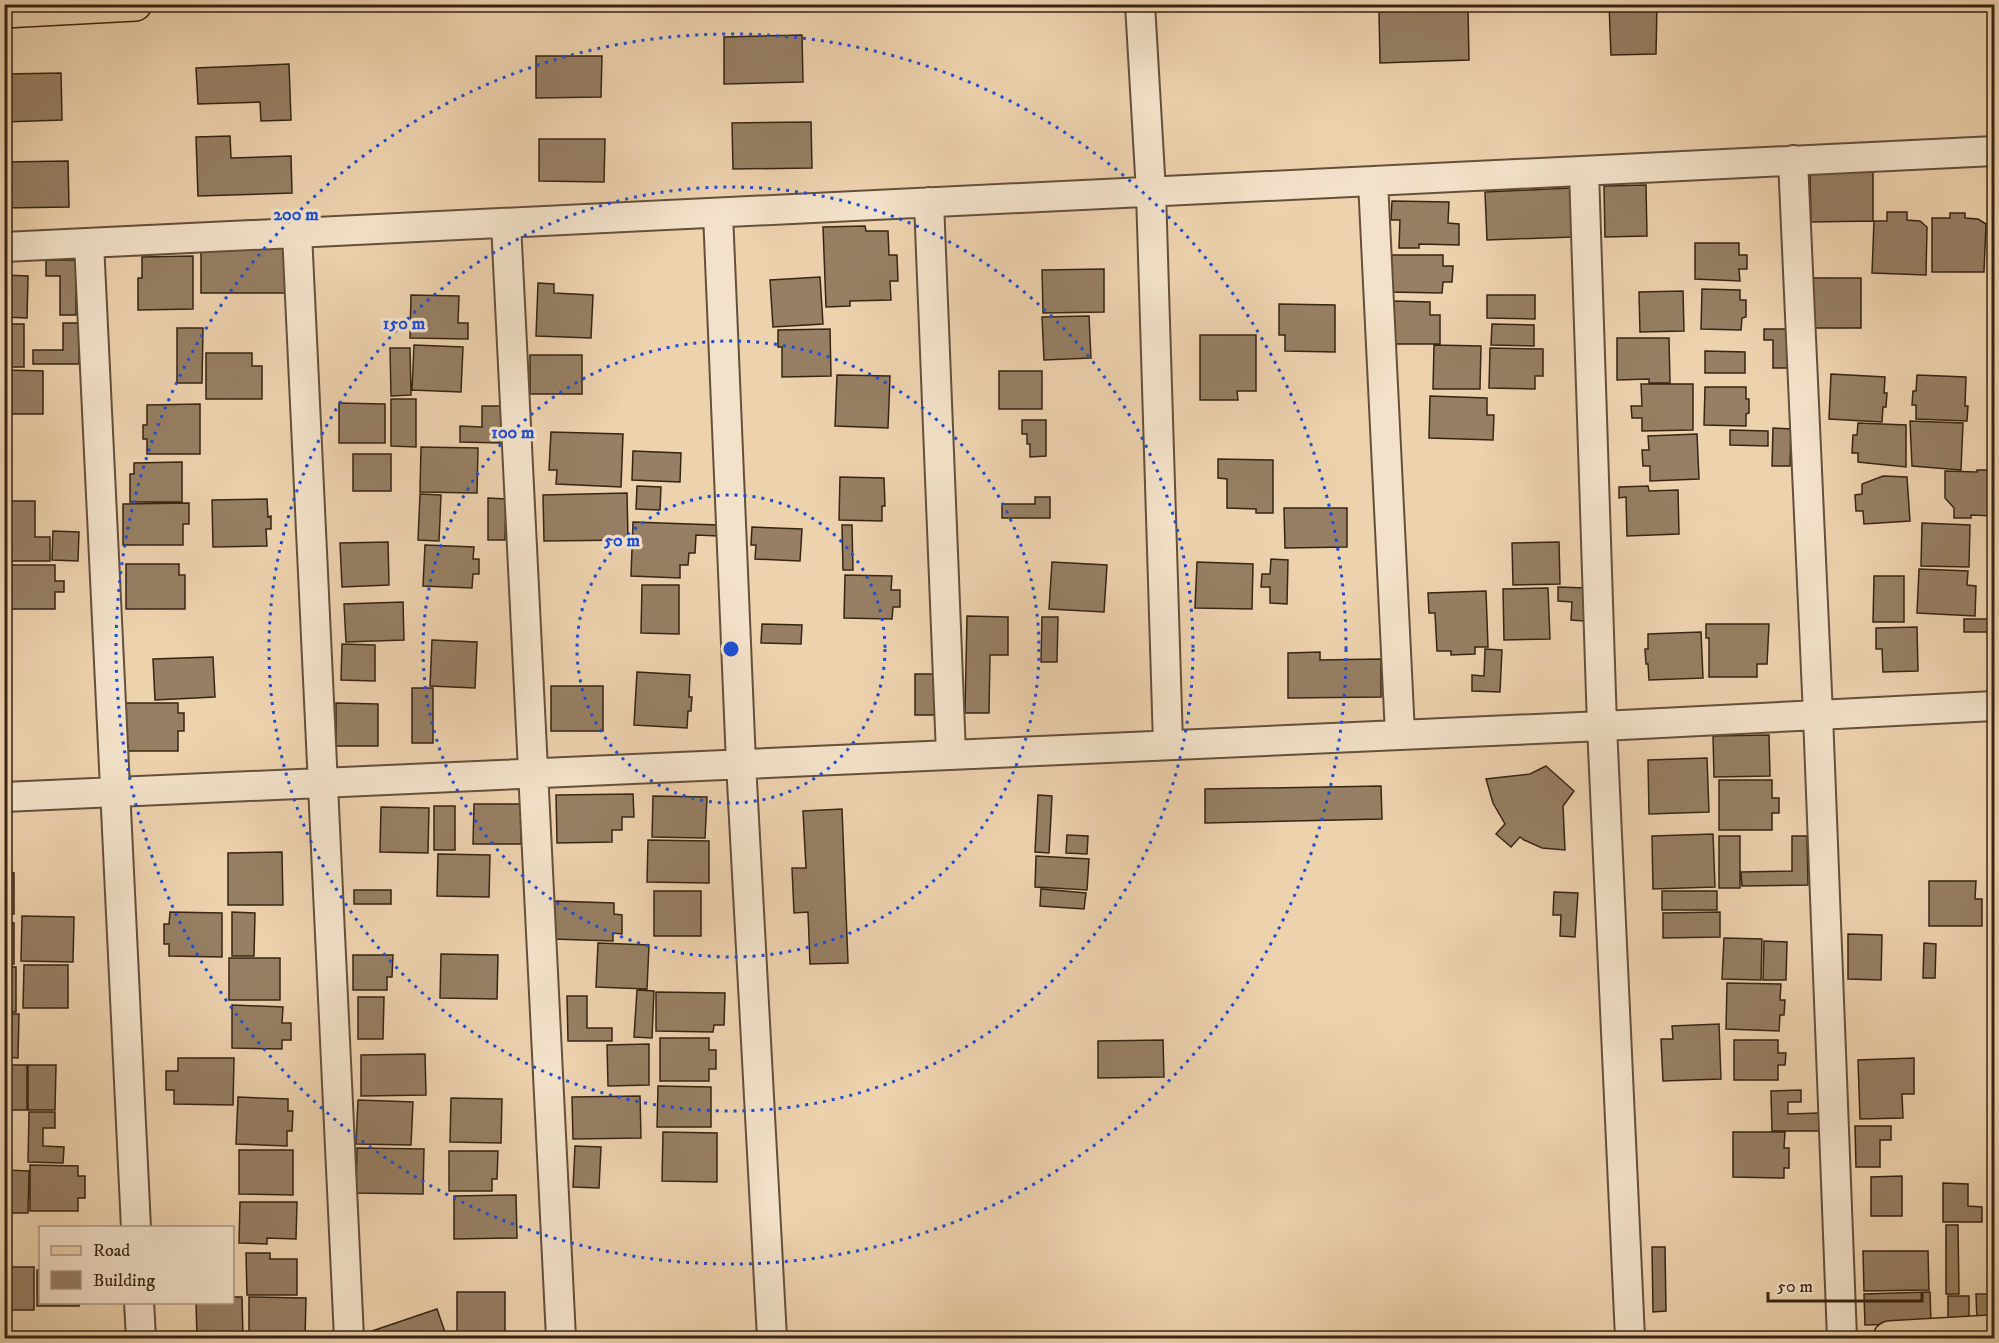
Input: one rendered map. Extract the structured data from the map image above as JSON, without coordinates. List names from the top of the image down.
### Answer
{
  "legend": ["Road", "Building"],
  "scale_bar": "50 m",
  "rings": [
    "200 m",
    "150 m",
    "100 m",
    "50 m"
  ]
}
